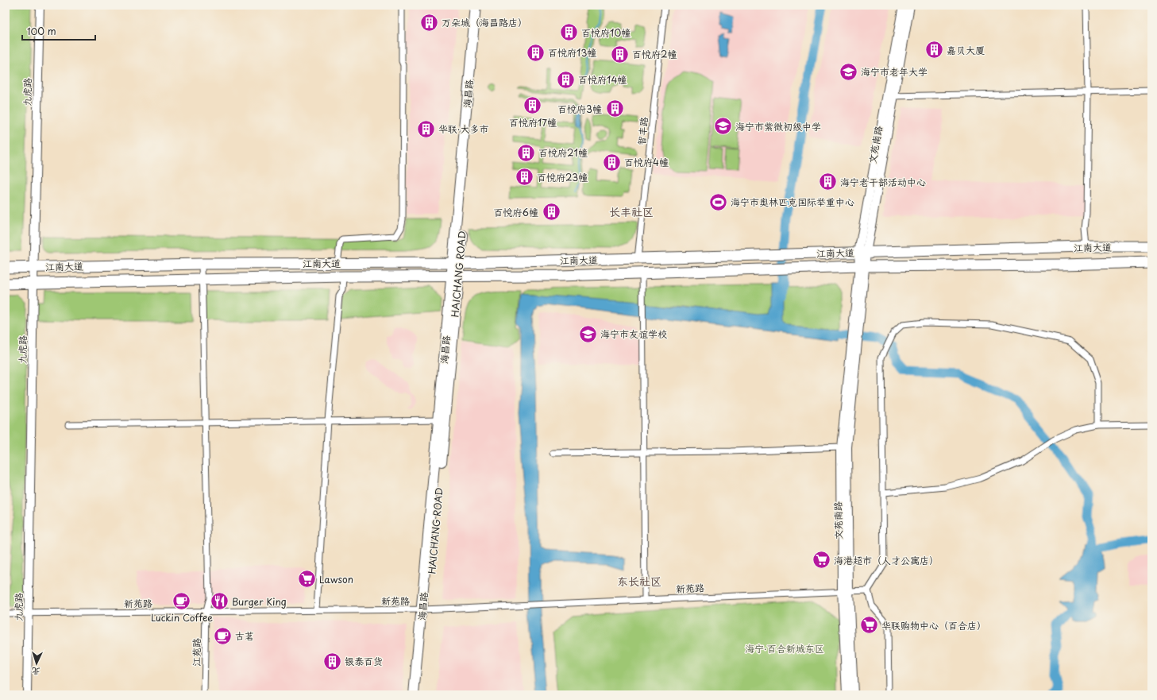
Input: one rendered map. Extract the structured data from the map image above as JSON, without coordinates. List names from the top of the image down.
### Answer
{
  "streets": {
    "highway": ["江南大道"],
    "main road": [
      "九虎路",
      "海昌路",
      "文苑南路",
      "HAICHANG ROAD"
    ],
    "street": ["智丰路", "新苑路", "江苑路"]
  },
  "crossings": [
    ["九虎路", "江南大道"],
    ["九虎路", "新苑路"],
    ["海昌路", "江南大道"],
    ["海昌路", "HAICHANG ROAD"],
    ["海昌路", "新苑路"],
    ["智丰路", "江南大道"],
    ["文苑南路", "江南大道"],
    ["文苑南路", "新苑路"],
    ["江南大道", "HAICHANG ROAD"],
    ["江南大道", "江苑路"],
    ["HAICHANG ROAD", "新苑路"],
    ["新苑路", "江苑路"]
  ],
  "districts": ["长丰社区", "东长社区"],
  "parks": ["海宁·百合新城东区"],
  "places": {
    "building": [
      "万朵城（海昌路店）",
      "百悦府10幢",
      "嘉贝大厦",
      "百悦府13幢",
      "百悦府2幢",
      "百悦府14幢",
      "百悦府17幢",
      "百悦府3幢",
      "华联·大多市",
      "百悦府21幢",
      "百悦府4幢",
      "百悦府23幢",
      "海宁老干部活动中心",
      "百悦府6幢",
      "银泰百货"
    ],
    "school or university": ["海宁市老年大学", "海宁市紫微初级中学", "海宁市友谊学校"],
    "sports": ["海宁市奥林匹克国际举重中心"],
    "supermarket": ["海港超市（人才公寓店）", "Lawson", "华联购物中心（百合店）"],
    "cafe": ["Luckin Coffee", "古茗"],
    "restaurant": ["Burger King"]
  },
  "scale_bar": "100 m",
  "north": "bottom"
}
